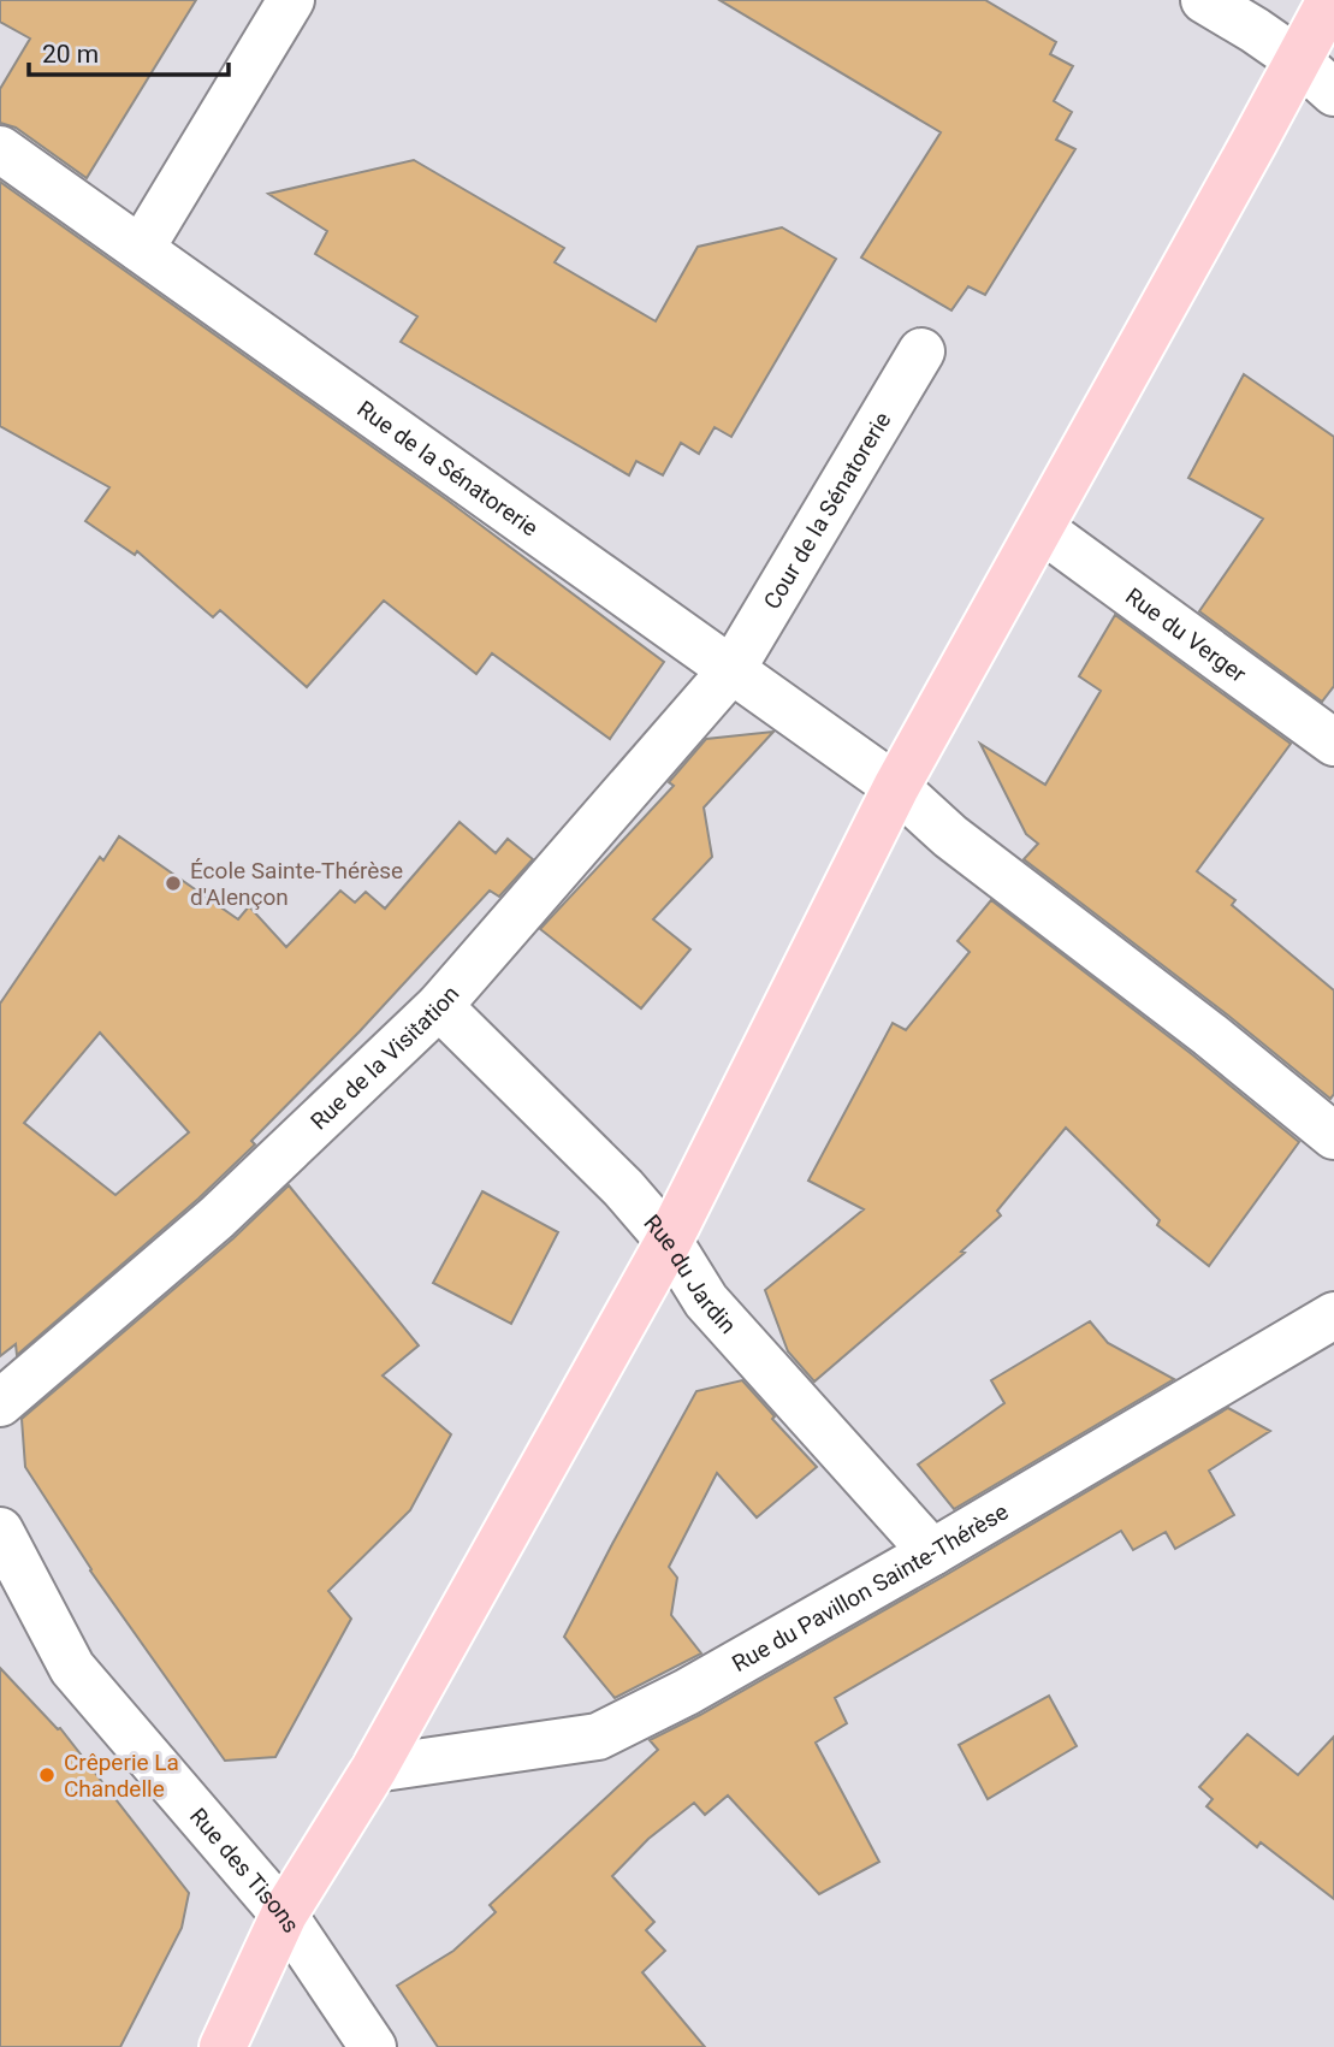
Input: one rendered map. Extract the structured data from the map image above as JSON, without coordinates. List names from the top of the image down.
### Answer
{
  "streets": {
    "street": [
      "Rue de la Sénatorerie",
      "Cour de la Sénatorerie",
      "Rue du Verger",
      "Rue de la Visitation",
      "Rue du Jardin",
      "Rue du Pavillon Sainte-Thérèse",
      "Rue des Tisons"
    ]
  },
  "crossings": [
    ["Rue de la Sénatorerie", "Cour de la Sénatorerie"],
    ["Rue de la Sénatorerie", "Rue de la Visitation"],
    ["Cour de la Sénatorerie", "Rue de la Visitation"],
    ["Rue de la Visitation", "Rue du Jardin"],
    ["Rue du Jardin", "Rue du Pavillon Sainte-Thérèse"]
  ],
  "places": ["École Sainte-Thérèse d'Alençon", "Crêperie La Chandelle"],
  "scale_bar": "20 m"
}
